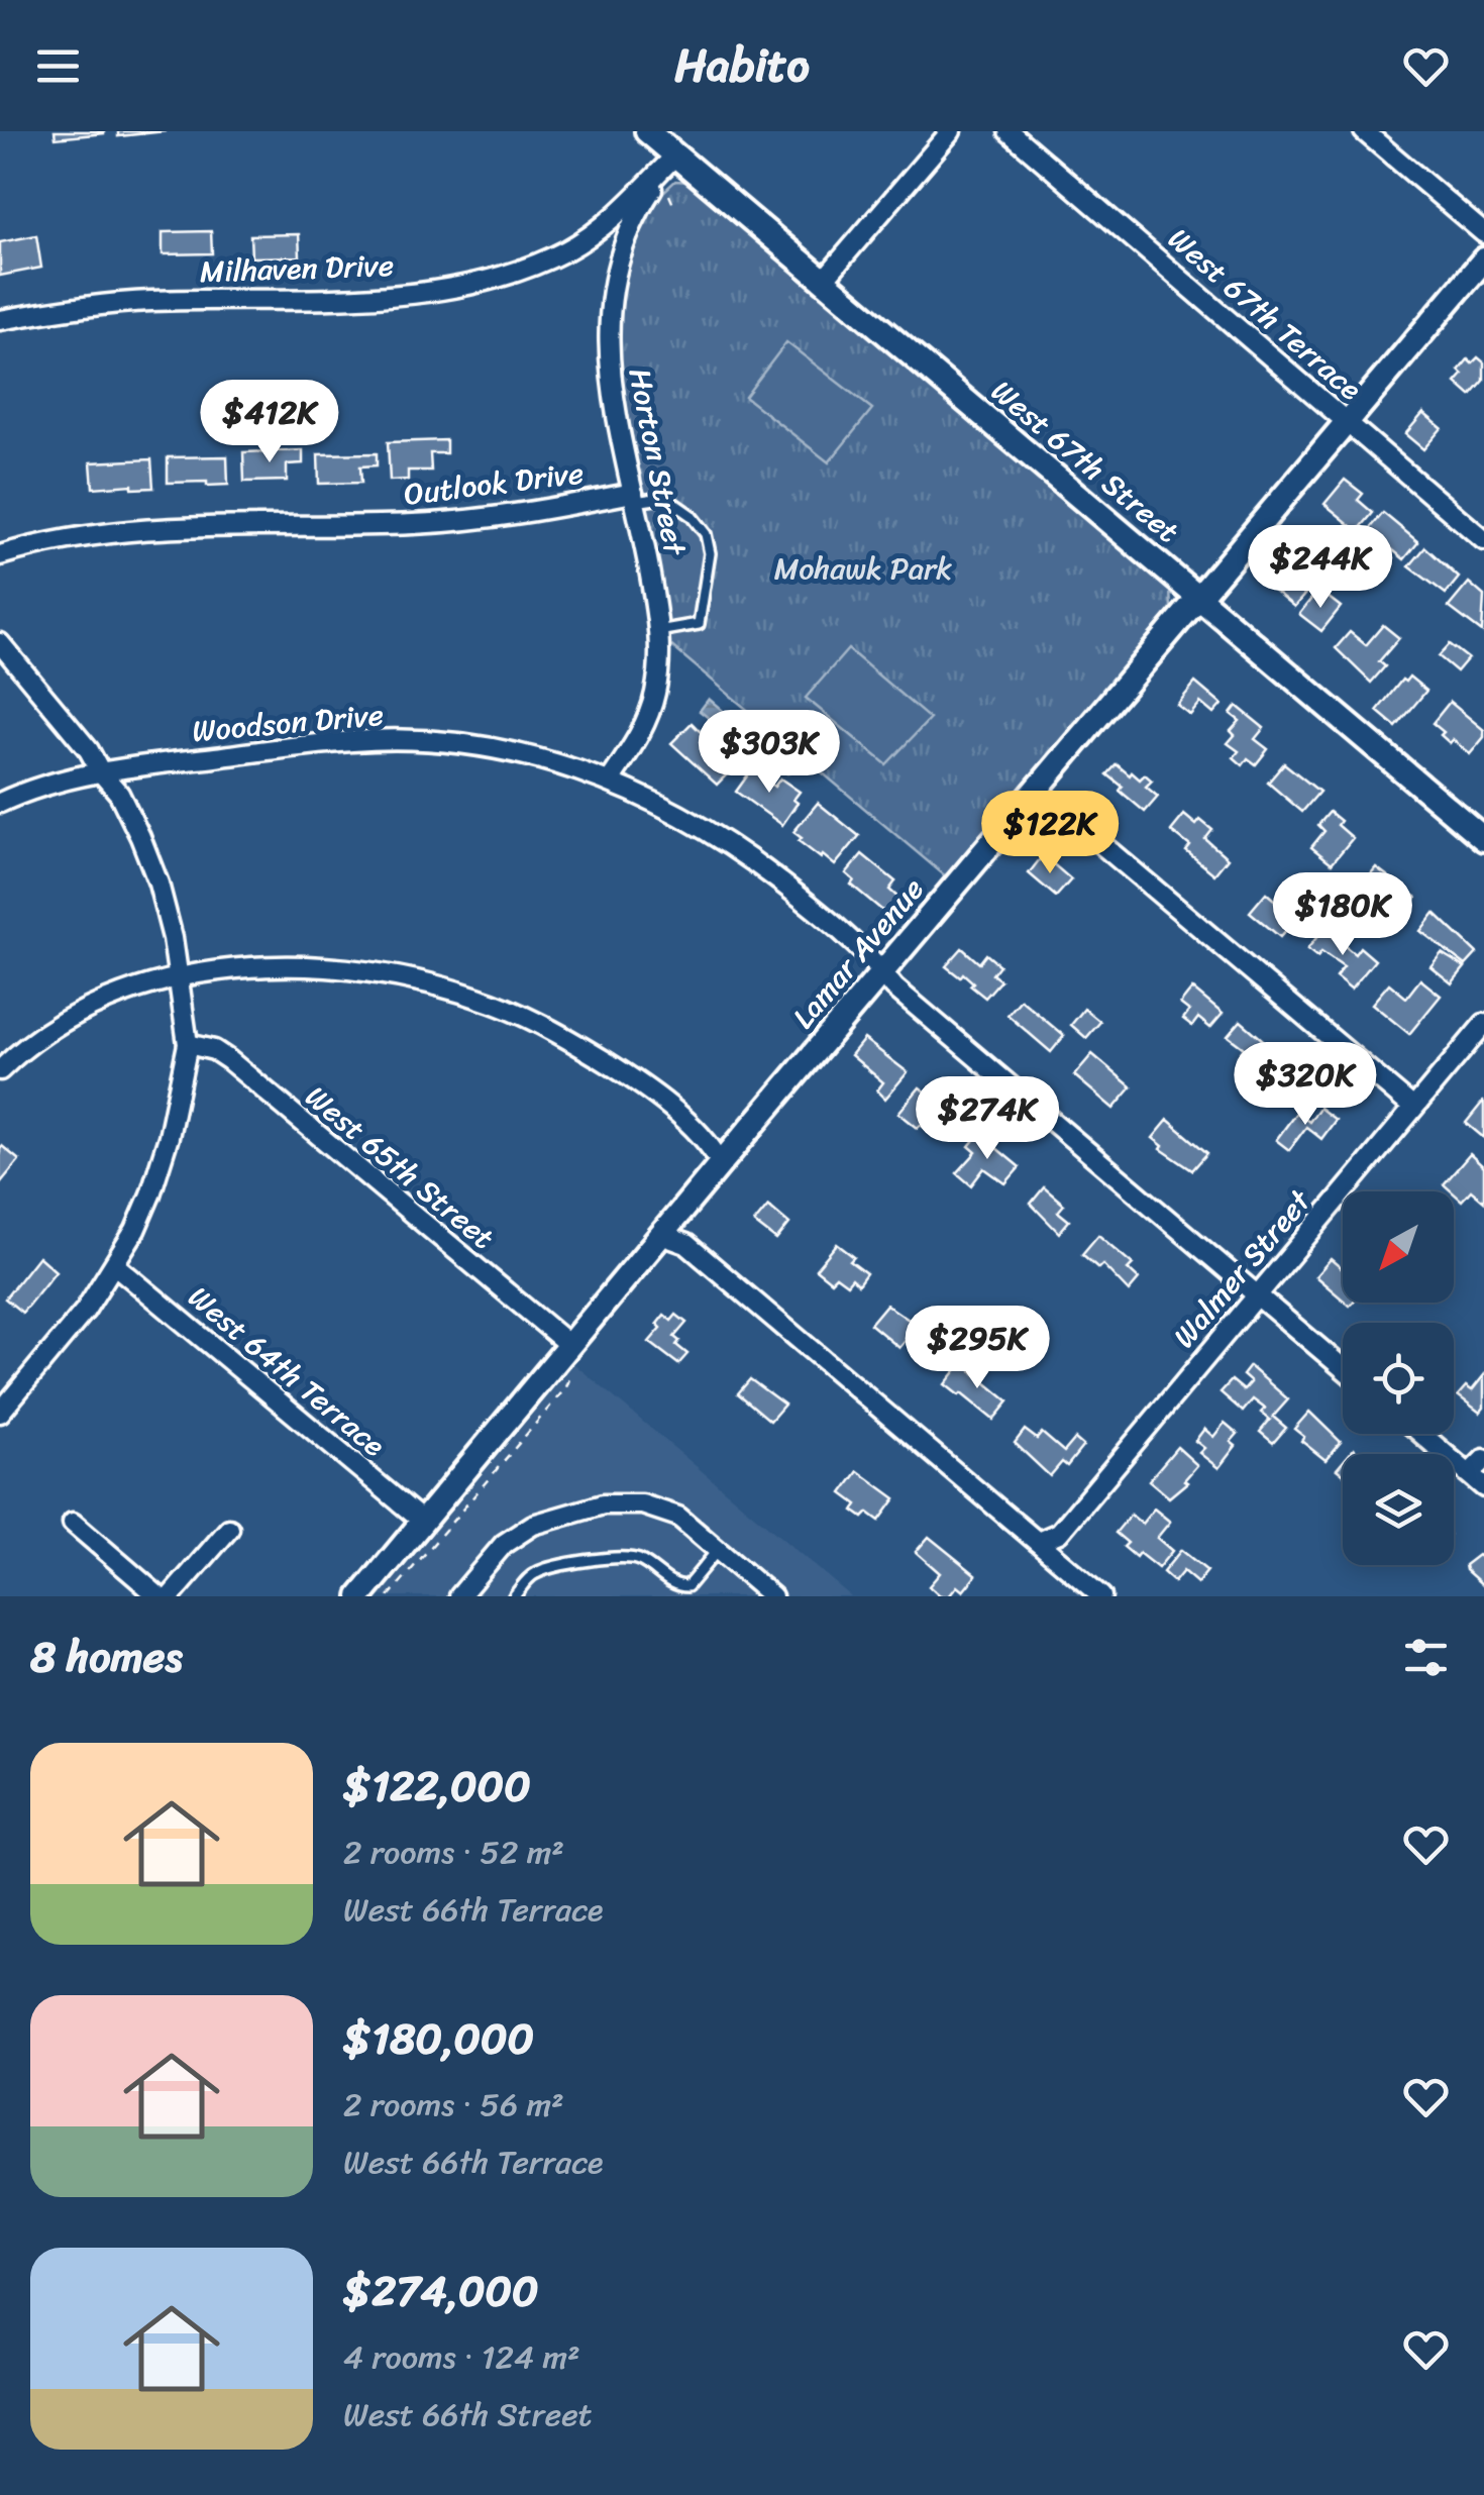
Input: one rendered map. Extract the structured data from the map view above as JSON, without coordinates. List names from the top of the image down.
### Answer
{
  "streets": {
    "street": [
      "Milhaven Drive",
      "West 67th Terrace",
      "Horton Street",
      "West 67th Street",
      "Outlook Drive",
      "Woodson Drive",
      "Lamar Avenue",
      "West 65th Street",
      "Walmer Street",
      "West 64th Terrace"
    ]
  },
  "crossings": [
    ["Milhaven Drive", "Horton Street"],
    ["Milhaven Drive", "West 67th Street"],
    ["West 67th Terrace", "Lamar Avenue"],
    ["Horton Street", "West 67th Street"],
    ["Horton Street", "Outlook Drive"],
    ["Horton Street", "Woodson Drive"],
    ["West 67th Street", "Lamar Avenue"],
    ["Woodson Drive", "Lamar Avenue"],
    ["Woodson Drive", "Walmer Street"],
    ["Lamar Avenue", "West 65th Street"],
    ["Lamar Avenue", "West 64th Terrace"]
  ],
  "parks": ["Mohawk Park"],
  "north": "bottom left",
  "page": {
    "header": "Habito",
    "price": [
      "$412K",
      "$244K",
      "$303K",
      "$122K",
      "$180K",
      "$320K",
      "$274K",
      "$295K"
    ],
    "heading": "8 homes",
    "list": [
      {
        "name": "$122,000",
        "note": "2 rooms · 52 m² · West 66th Terrace"
      },
      {
        "name": "$180,000",
        "note": "2 rooms · 56 m² · West 66th Terrace"
      },
      {
        "name": "$274,000",
        "note": "4 rooms · 124 m² · West 66th Street"
      }
    ]
  }
}
